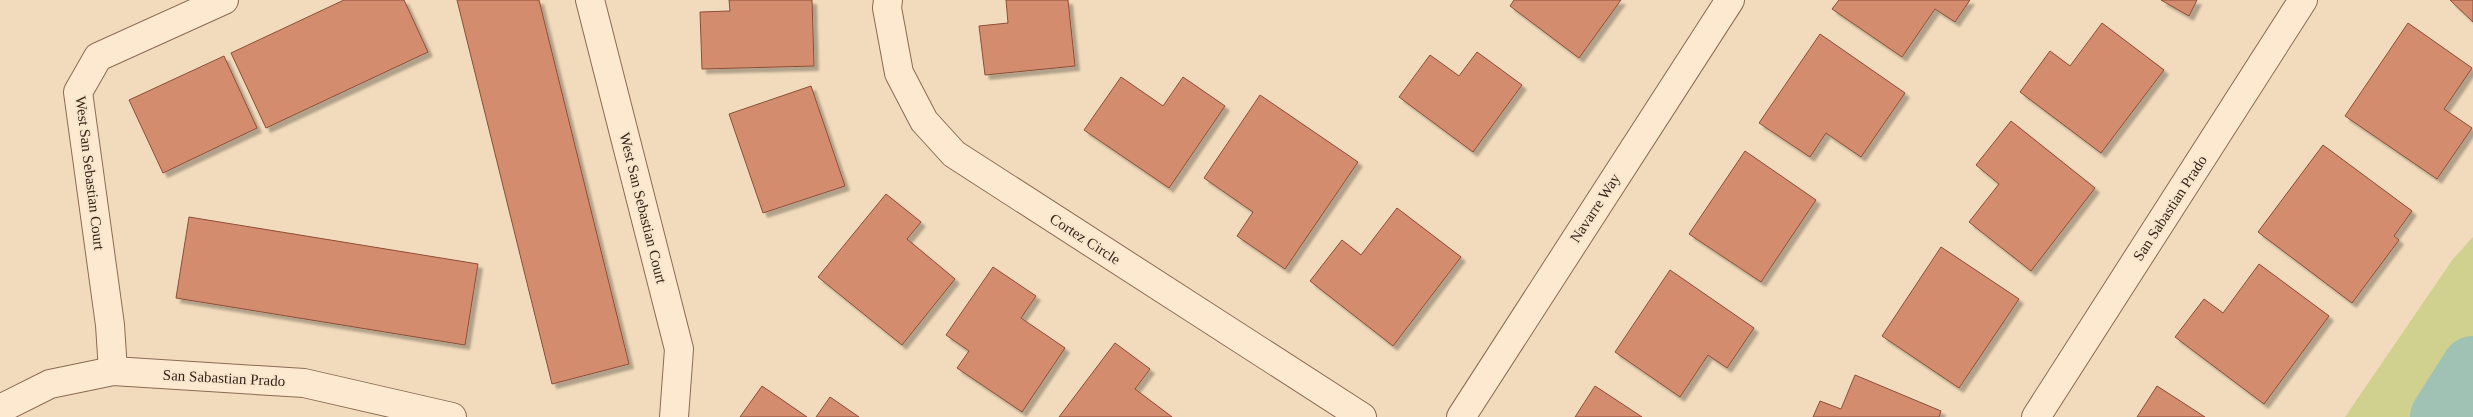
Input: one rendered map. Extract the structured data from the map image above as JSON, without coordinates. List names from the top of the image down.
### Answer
{
  "streets": {
    "street": [
      "West San Sebastian Court",
      "Navarre Way",
      "San Sabastian Prado",
      "Cortez Circle"
    ]
  },
  "crossings": [
    ["West San Sebastian Court", "San Sabastian Prado"]
  ]
}
